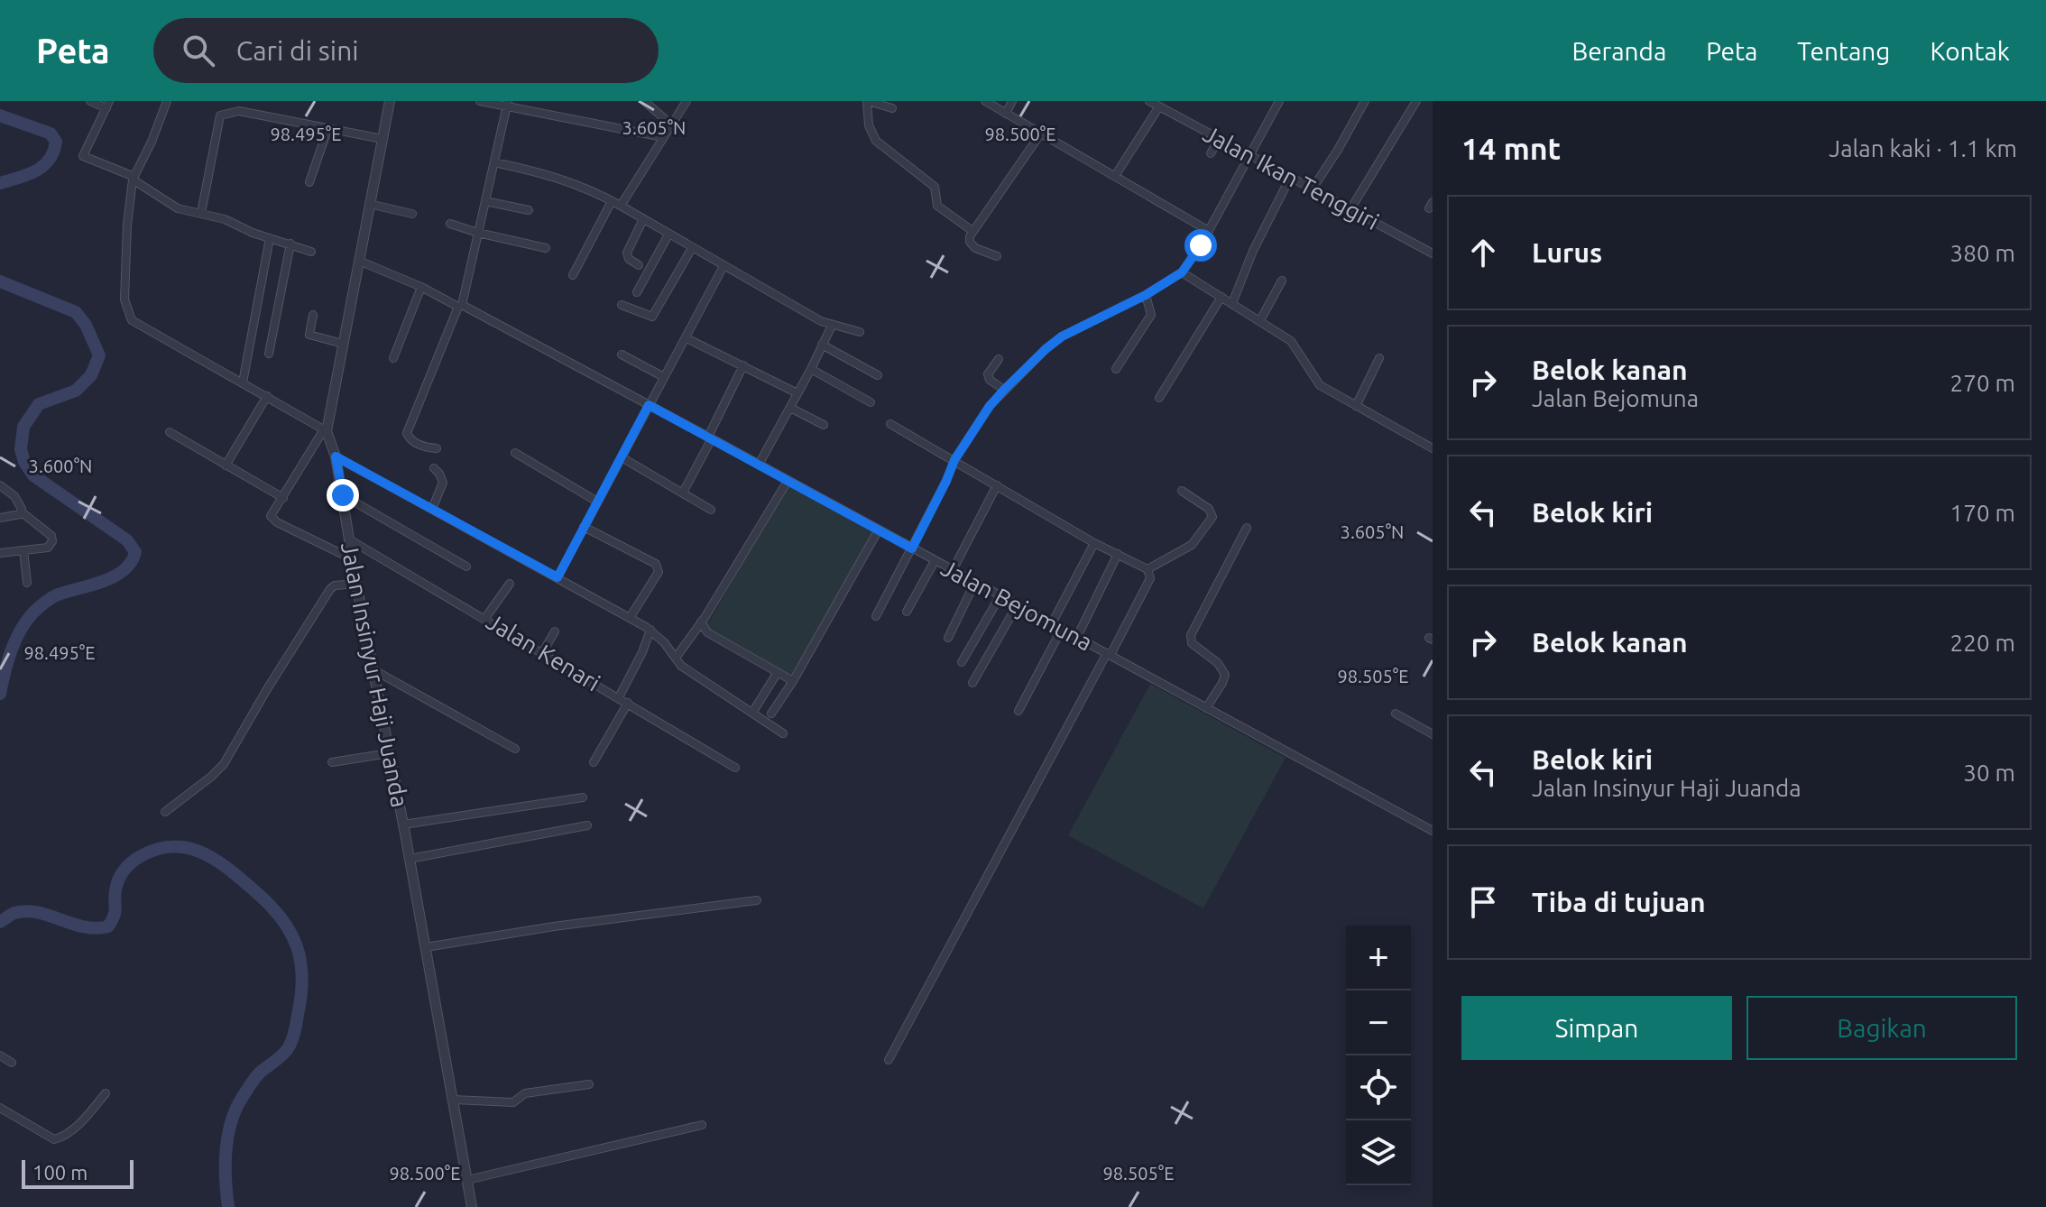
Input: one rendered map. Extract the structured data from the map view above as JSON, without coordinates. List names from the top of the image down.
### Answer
{
  "streets": {
    "street": [
      "Jalan Ikan Tenggiri",
      "Jalan Bejomuna",
      "Jalan Kenari",
      "Jalan Insinyur Haji Juanda"
    ]
  },
  "crossings": [
    ["Jalan Kenari", "Jalan Insinyur Haji Juanda"]
  ],
  "scale_bar": "100 m",
  "page": {
    "header": "Peta",
    "search": "Cari di sini",
    "nav": [
      "Beranda",
      "Peta",
      "Tentang",
      "Kontak"
    ],
    "heading": ["14 mnt", "Jalan kaki · 1.1 km"],
    "list": [
      ["Lurus", "380 m"],
      ["Belok kanan", "Jalan Bejomuna", "270 m"],
      ["Belok kiri", "170 m"],
      ["Belok kanan", "220 m"],
      ["Belok kiri", "Jalan Insinyur Haji Juanda", "30 m"],
      "Tiba di tujuan"
    ],
    "map_buttons": ["+", "−"],
    "buttons": ["Simpan", "Bagikan"],
    "scale": "100 m"
  },
  "coordinates": [
    "3.605°N",
    "98.495°E",
    "98.500°E",
    "3.600°N",
    "98.505°E"
  ]
}
